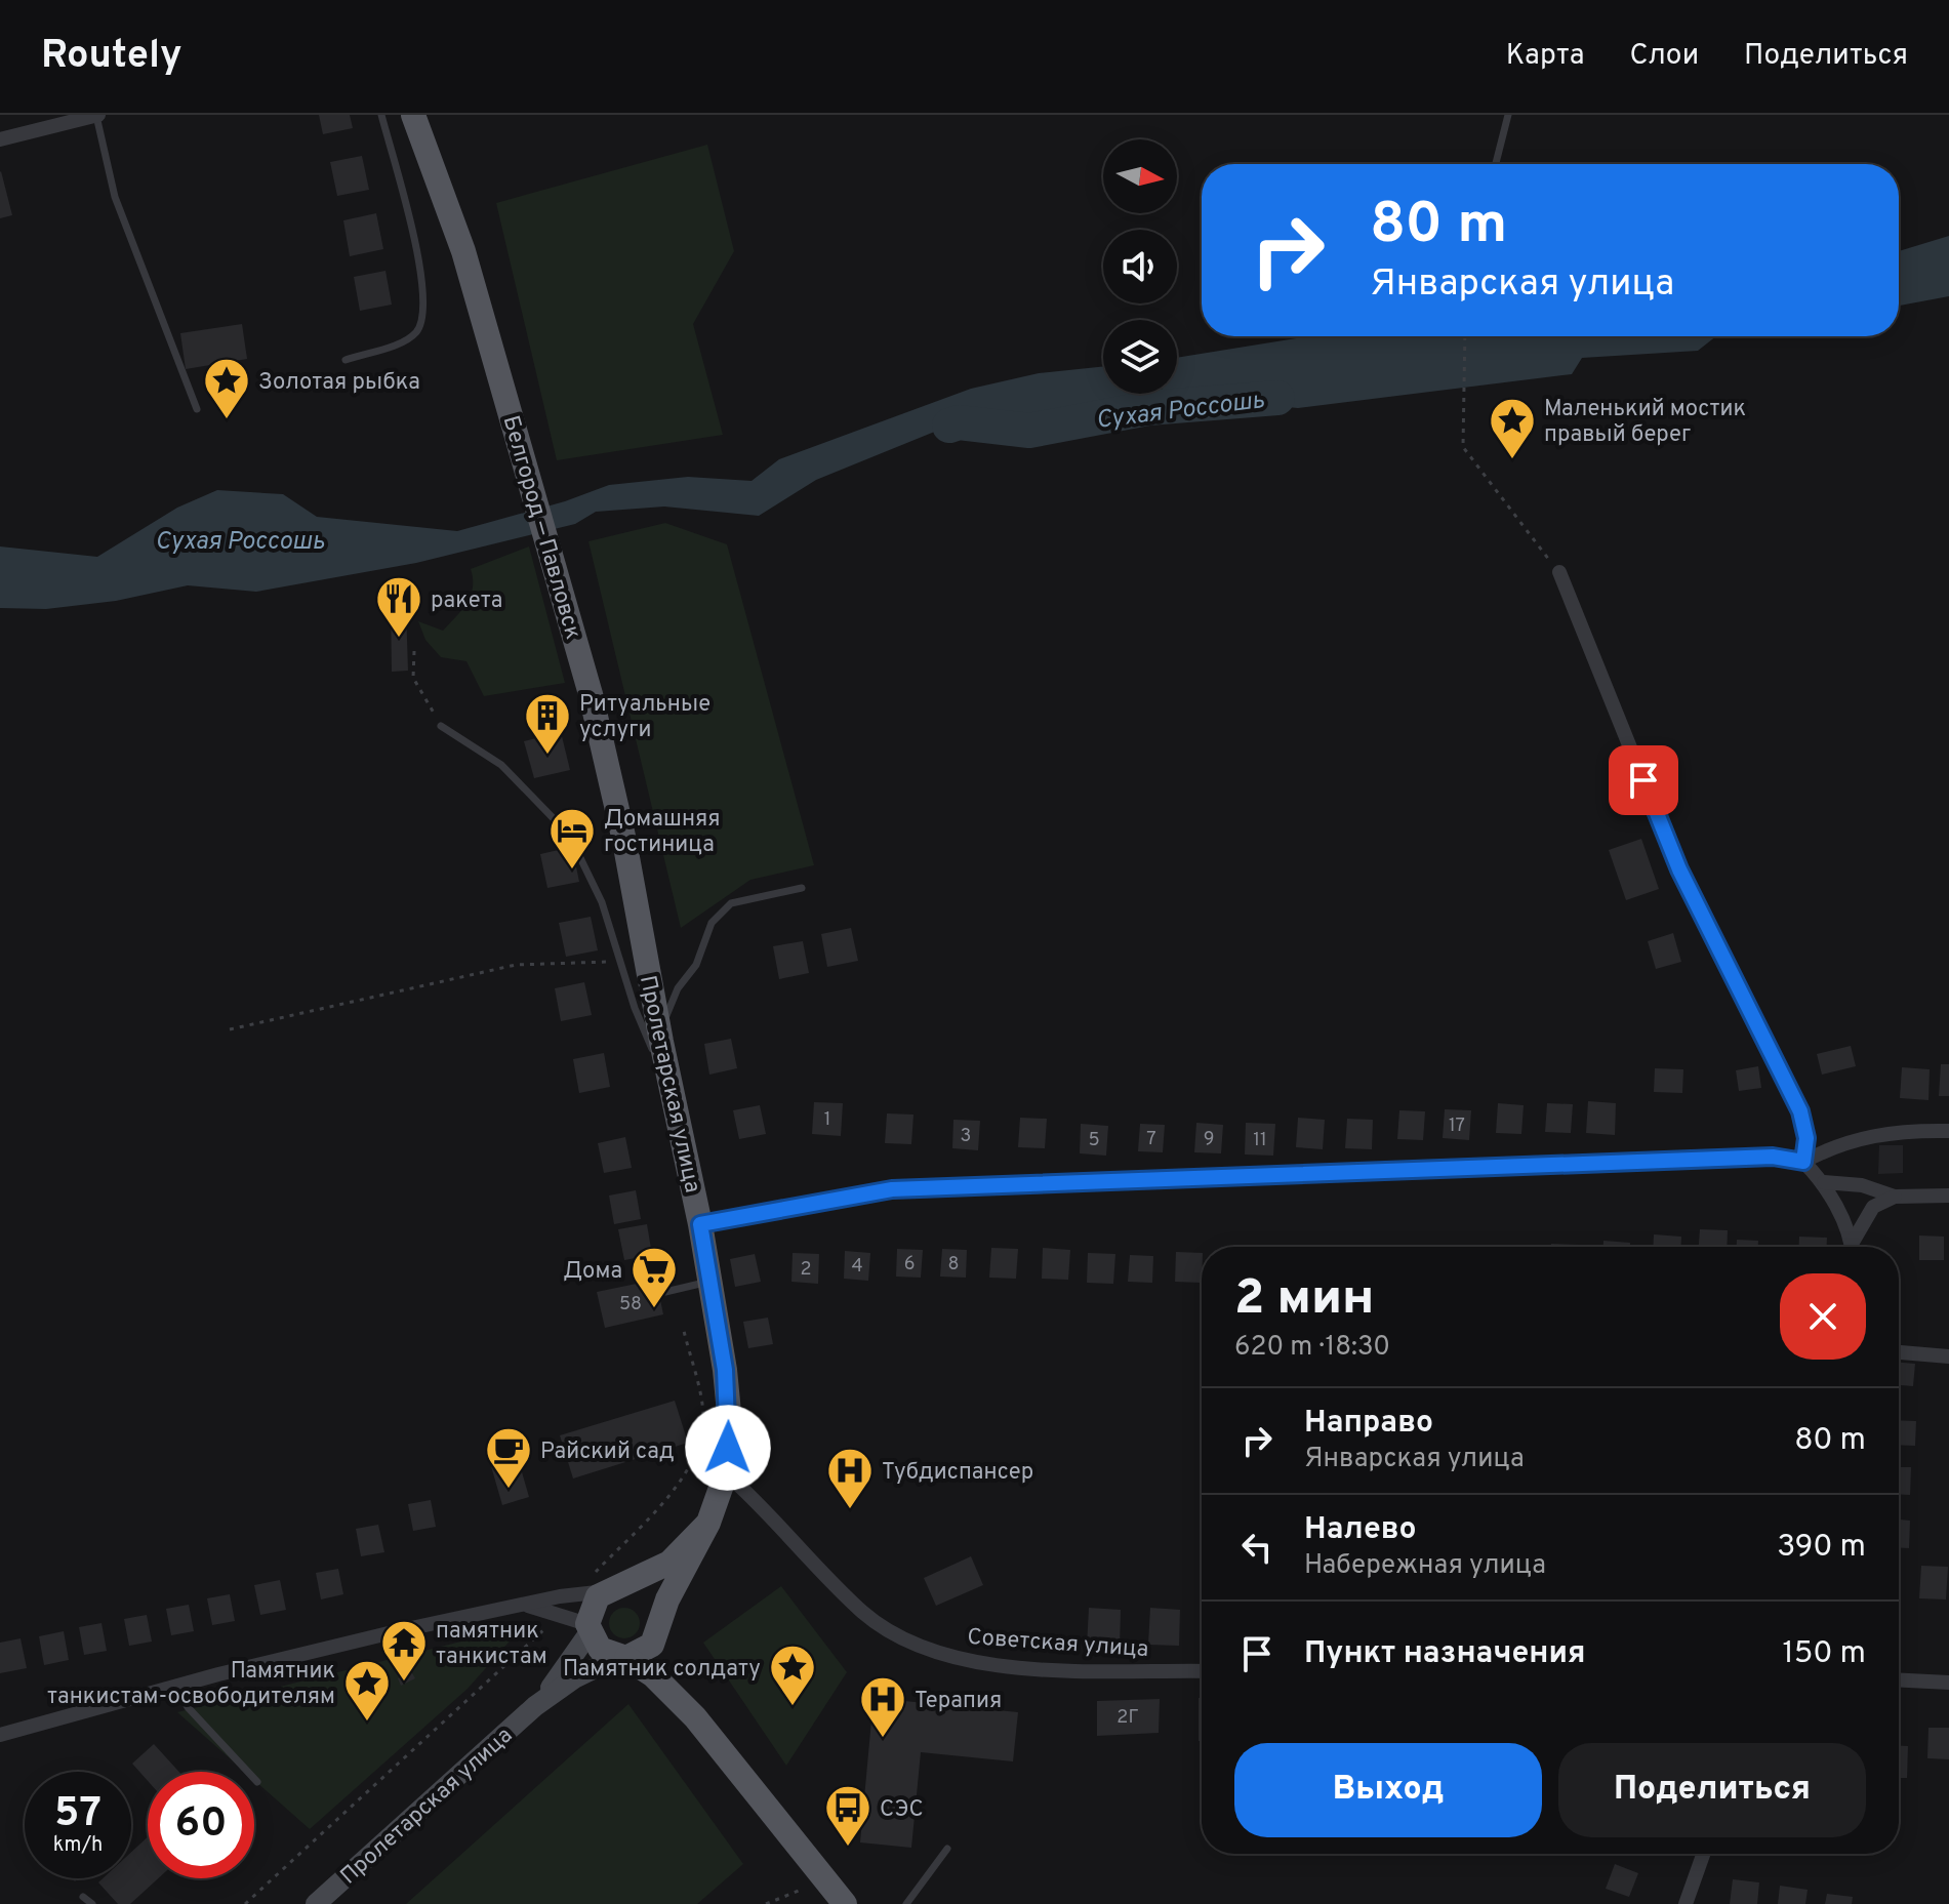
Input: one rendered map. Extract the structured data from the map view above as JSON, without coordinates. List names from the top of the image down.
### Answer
{
  "streets": {
    "main road": ["Белгород — Павловск", "Пролетарская улица"],
    "street": ["Советская улица"]
  },
  "crossings": [
    ["Белгород — Павловск", "Пролетарская улица"],
    ["Пролетарская улица", "Советская улица"]
  ],
  "water": ["Сухая Россошь"],
  "places": {
    "place": [
      "Золотая рыбка",
      "Маленький мостик правый берег",
      "Памятник солдату",
      "Памятник танкистам-освободителям"
    ],
    "restaurant": ["ракета"],
    "building": ["Ритуальные услуги"],
    "hotel": ["Домашняя гостиница"],
    "supermarket": ["Дома"],
    "cafe": ["Райский сад"],
    "hospital": ["Тубдиспансер", "Терапия"],
    "temple": ["памятник танкистам"],
    "bus stop": ["СЭС"]
  },
  "house_numbers": [
    "1",
    "17",
    "3",
    "7",
    "9",
    "5",
    "11",
    "6",
    "8",
    "4",
    "2",
    "58",
    "2Г"
  ],
  "north": "right",
  "page": {
    "header": "Routely",
    "nav": ["Карта", "Слои", "Поделиться"],
    "turn": ["80 m", "Январская улица"],
    "heading": ["2 мин", "620 m · 18:30"],
    "list": [
      {
        "name": "Направо",
        "note": "Январская улица",
        "value": "80 m"
      },
      {
        "name": "Налево",
        "note": "Набережная улица",
        "value": "390 m"
      },
      {
        "name": "Пункт назначения",
        "value": "150 m"
      }
    ],
    "buttons": ["Выход", "Поделиться"],
    "speed": "57 km/h",
    "limit": "60"
  }
}
